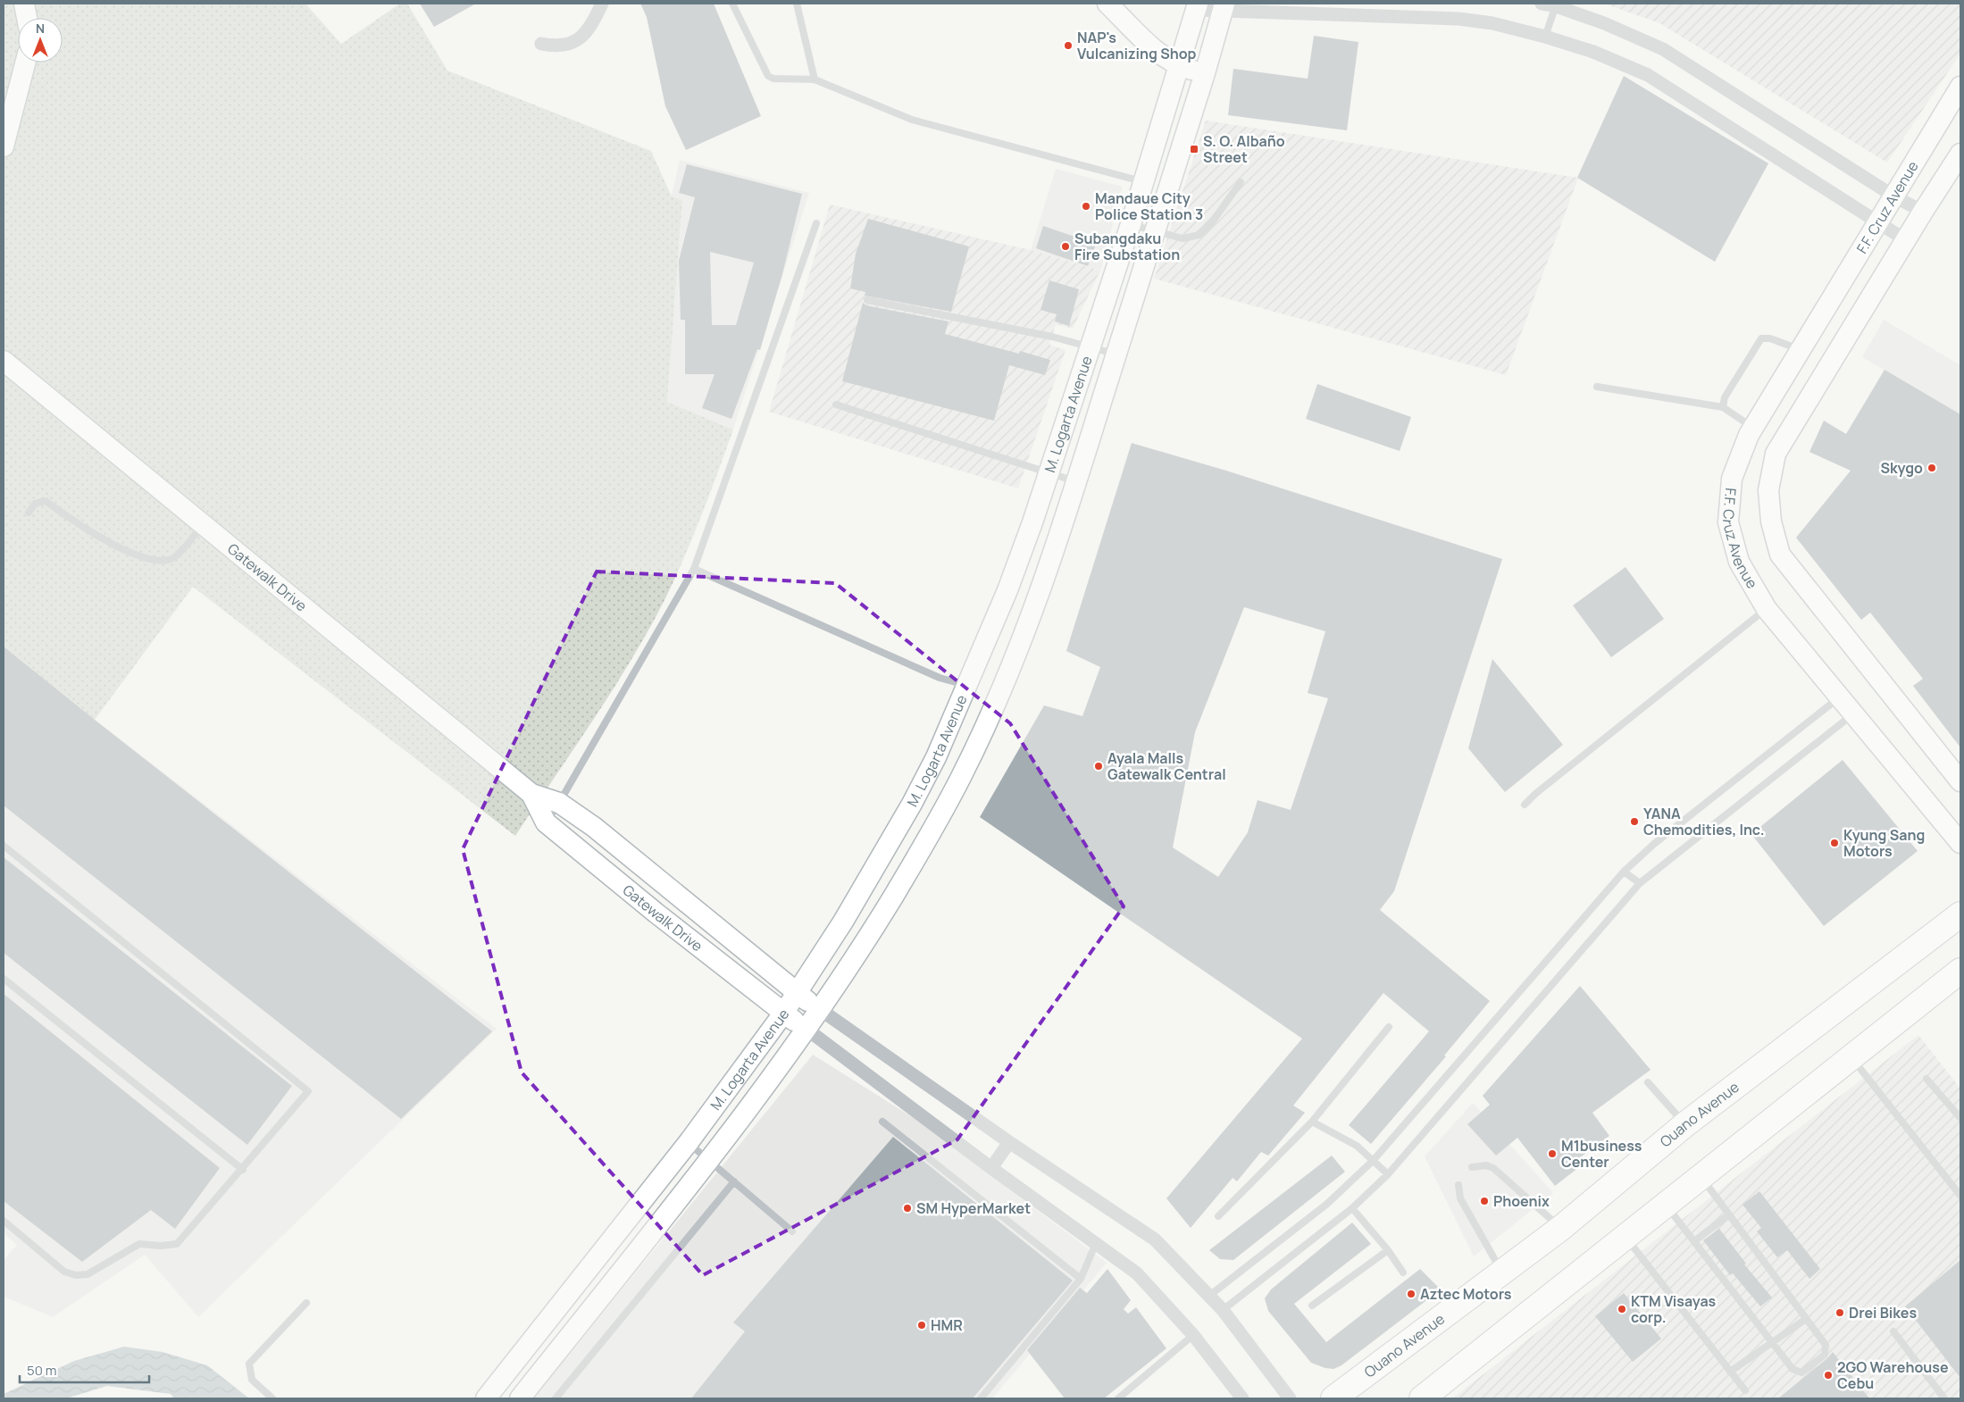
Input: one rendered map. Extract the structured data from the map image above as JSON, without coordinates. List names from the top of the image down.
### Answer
{
  "streets": {
    "highway": ["Ouano Avenue"],
    "main road": ["F.F. Cruz Avenue", "M. Logarta Avenue", "Gatewalk Drive"]
  },
  "crossings": [
    ["M. Logarta Avenue", "Gatewalk Drive"]
  ],
  "places": {
    "other": [
      "NAP's Vulcanizing Shop",
      "Mandaue City Police Station 3",
      "Subangdaku Fire Substation",
      "Skygo",
      "Ayala Malls Gatewalk Central",
      "YANA Chemodities, Inc.",
      "Kyung Sang Motors",
      "M1business Center",
      "Phoenix",
      "SM HyperMarket",
      "Aztec Motors",
      "KTM Visayas corp.",
      "Drei Bikes",
      "HMR",
      "2GO Warehouse Cebu"
    ],
    "transit": ["S. O. Albaño Street"]
  },
  "scale_bar": "50 m",
  "north": "top"
}
